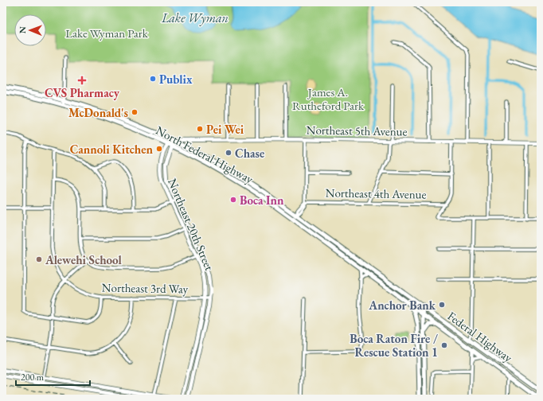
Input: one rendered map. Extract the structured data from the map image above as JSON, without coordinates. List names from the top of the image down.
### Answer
{
  "streets": {
    "main road": ["North Federal Highway", "Federal Highway"],
    "street": [
      "Northeast 5th Avenue",
      "Northeast 4th Avenue",
      "Northeast 20th Street",
      "Northeast 3rd Way"
    ]
  },
  "crossings": [
    ["Northeast 5th Avenue", "North Federal Highway"],
    ["Northeast 5th Avenue", "Northeast 20th Street"],
    ["North Federal Highway", "Northeast 20th Street"],
    ["North Federal Highway", "Federal Highway"],
    ["Northeast 20th Street", "Northeast 3rd Way"]
  ],
  "water": ["Lake Wyman"],
  "parks": ["Lake Wyman Park", "James A. Rutheford Park"],
  "places": {
    "other": [
      "Publix",
      "McDonald's",
      "Pei Wei",
      "Cannoli Kitchen",
      "Chase",
      "Boca Inn",
      "Alewehi School",
      "Anchor Bank",
      "Boca Raton Fire / Rescue Station 1"
    ],
    "health": ["CVS Pharmacy"]
  },
  "scale_bar": "200 m",
  "north": "left"
}
